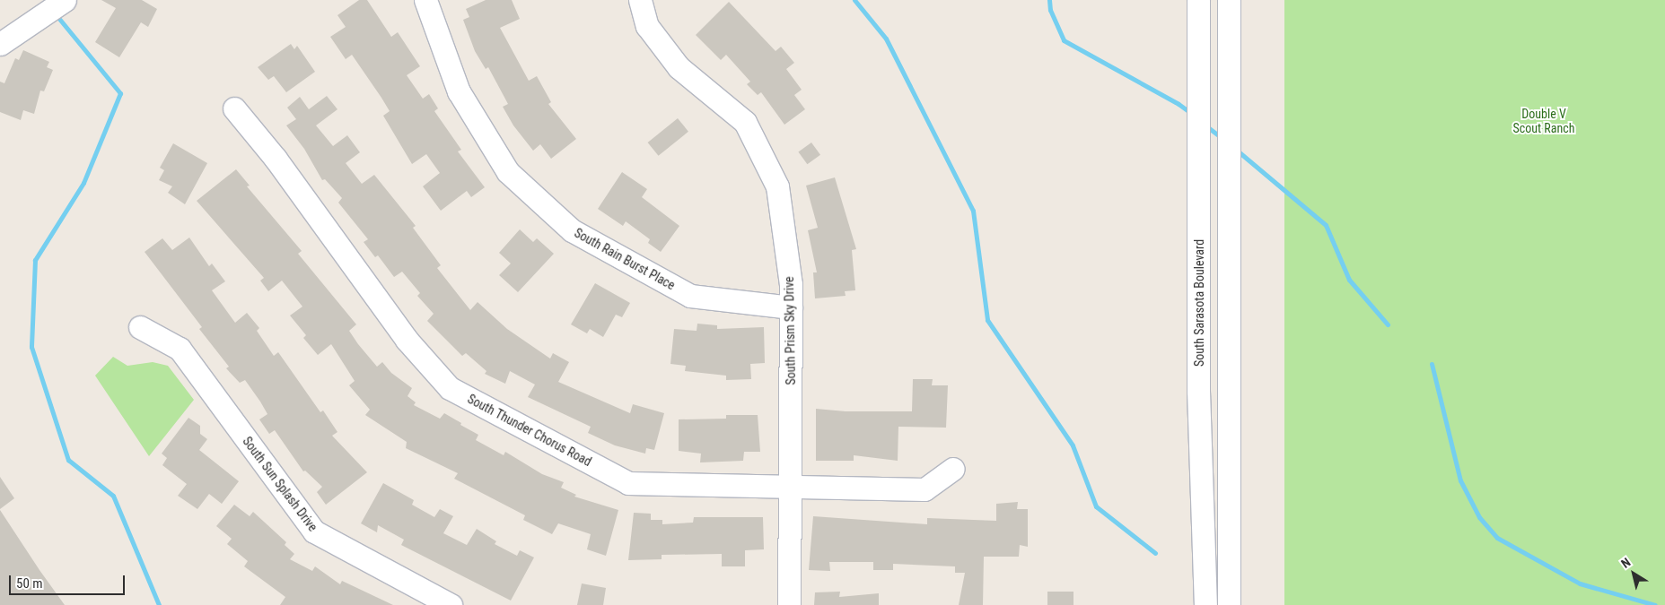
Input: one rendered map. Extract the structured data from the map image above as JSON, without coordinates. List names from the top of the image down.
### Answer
{
  "streets": {
    "street": [
      "South Rain Burst Place",
      "South Sarasota Boulevard",
      "South Prism Sky Drive",
      "South Thunder Chorus Road",
      "South Sun Splash Drive"
    ]
  },
  "crossings": [
    ["South Rain Burst Place", "South Prism Sky Drive"],
    ["South Prism Sky Drive", "South Thunder Chorus Road"]
  ],
  "parks": ["Double V Scout Ranch"],
  "scale_bar": "50 m",
  "north": "top left"
}
